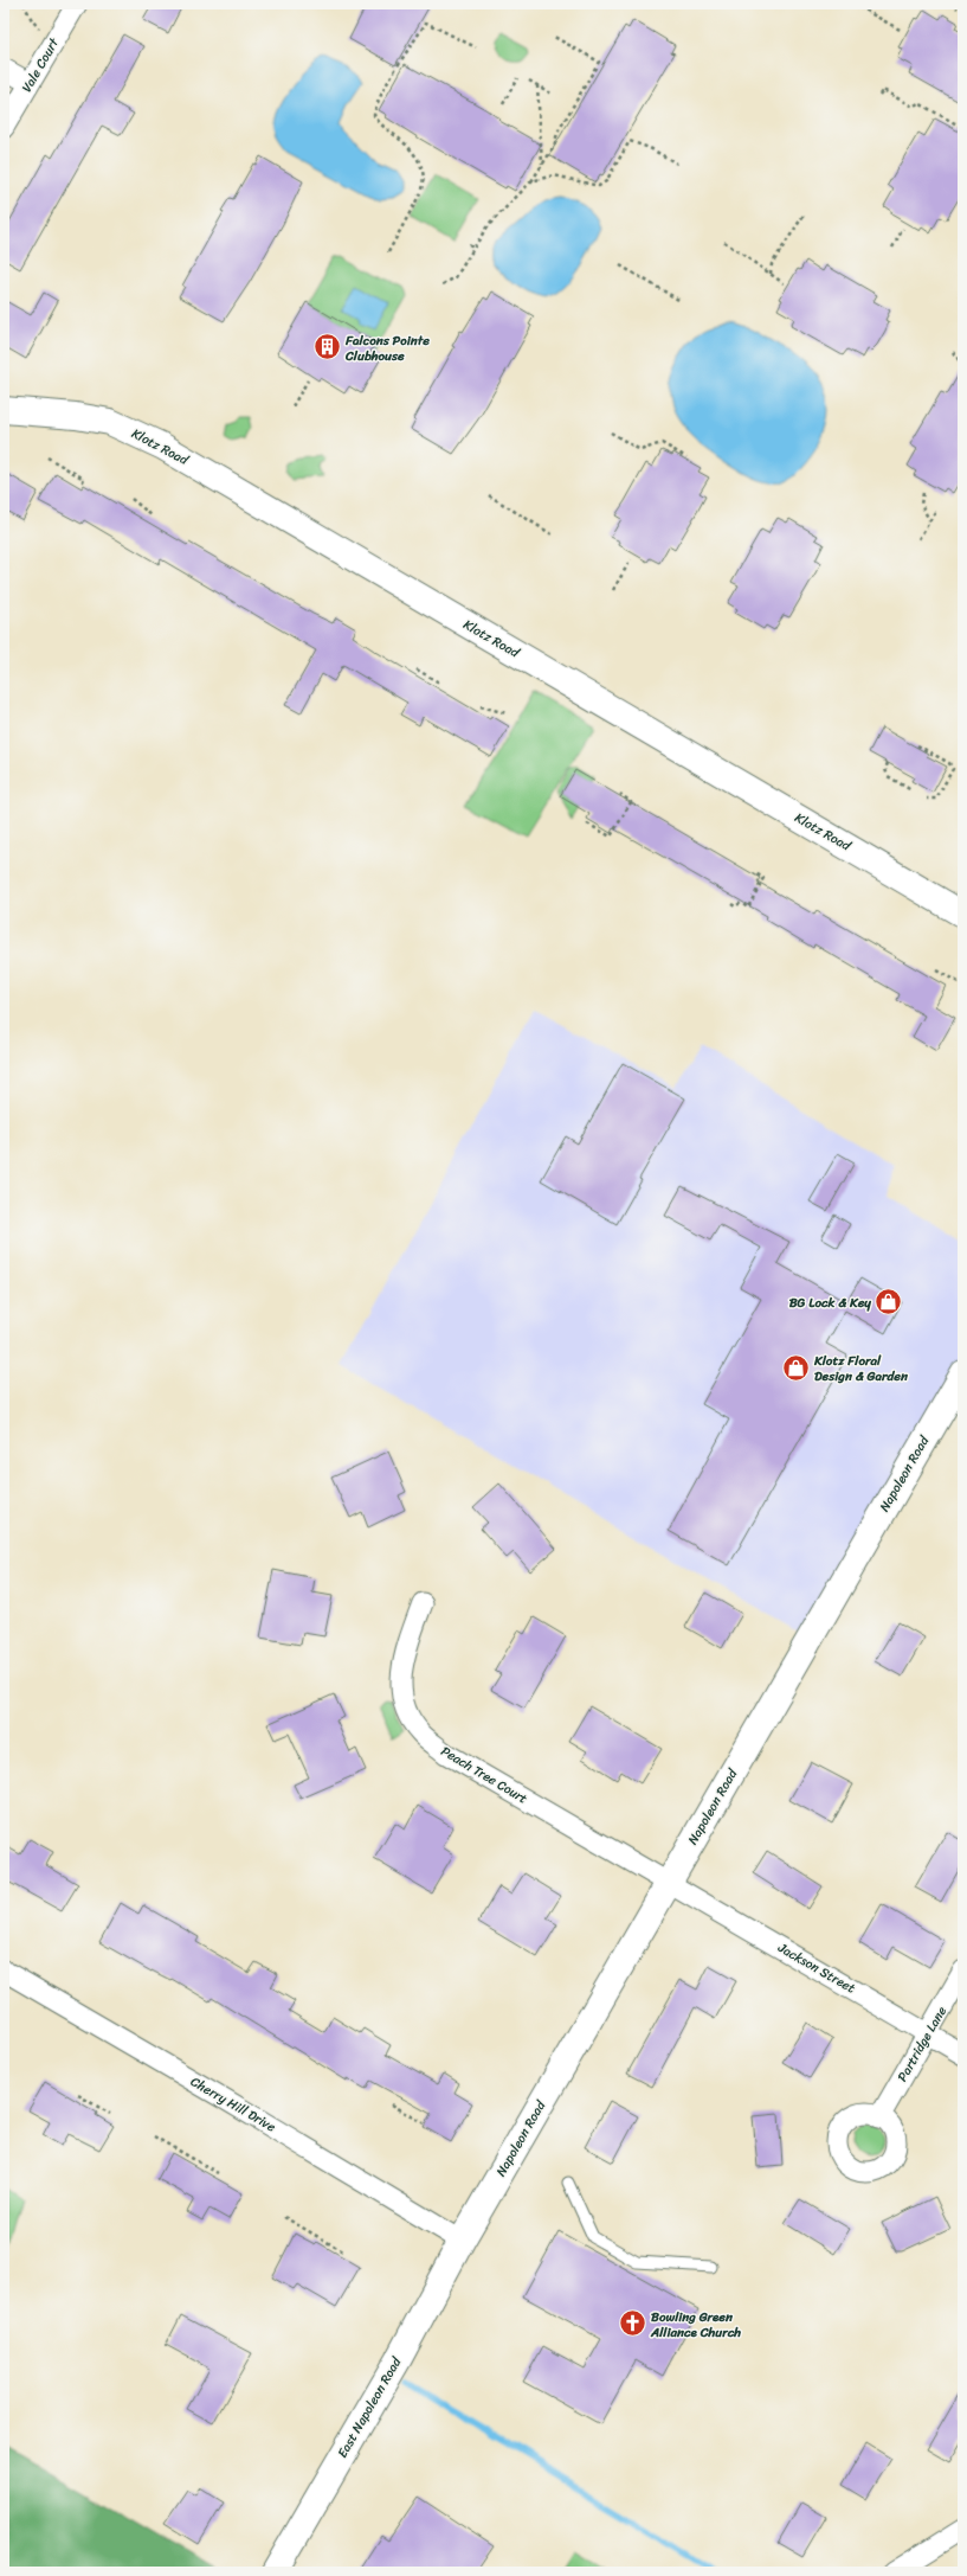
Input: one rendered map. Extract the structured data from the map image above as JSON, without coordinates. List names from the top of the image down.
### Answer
{
  "streets": {
    "main road": ["Klotz Road", "Napoleon Road", "East Napoleon Road"],
    "street": [
      "Vale Court",
      "Peach Tree Court",
      "Jackson Street",
      "Partridge Lane",
      "Cherry Hill Drive"
    ]
  },
  "crossings": [
    ["Napoleon Road", "Peach Tree Court"],
    ["Napoleon Road", "Jackson Street"],
    ["Napoleon Road", "Cherry Hill Drive"],
    ["Napoleon Road", "East Napoleon Road"],
    ["Peach Tree Court", "Jackson Street"],
    ["Jackson Street", "Partridge Lane"],
    ["Cherry Hill Drive", "East Napoleon Road"]
  ],
  "places": {
    "building": ["Falcons Pointe Clubhouse"],
    "shop": ["BG Lock & Key", "Klotz Floral Design & Garden"],
    "church": ["Bowling Green Alliance Church"]
  }
}
